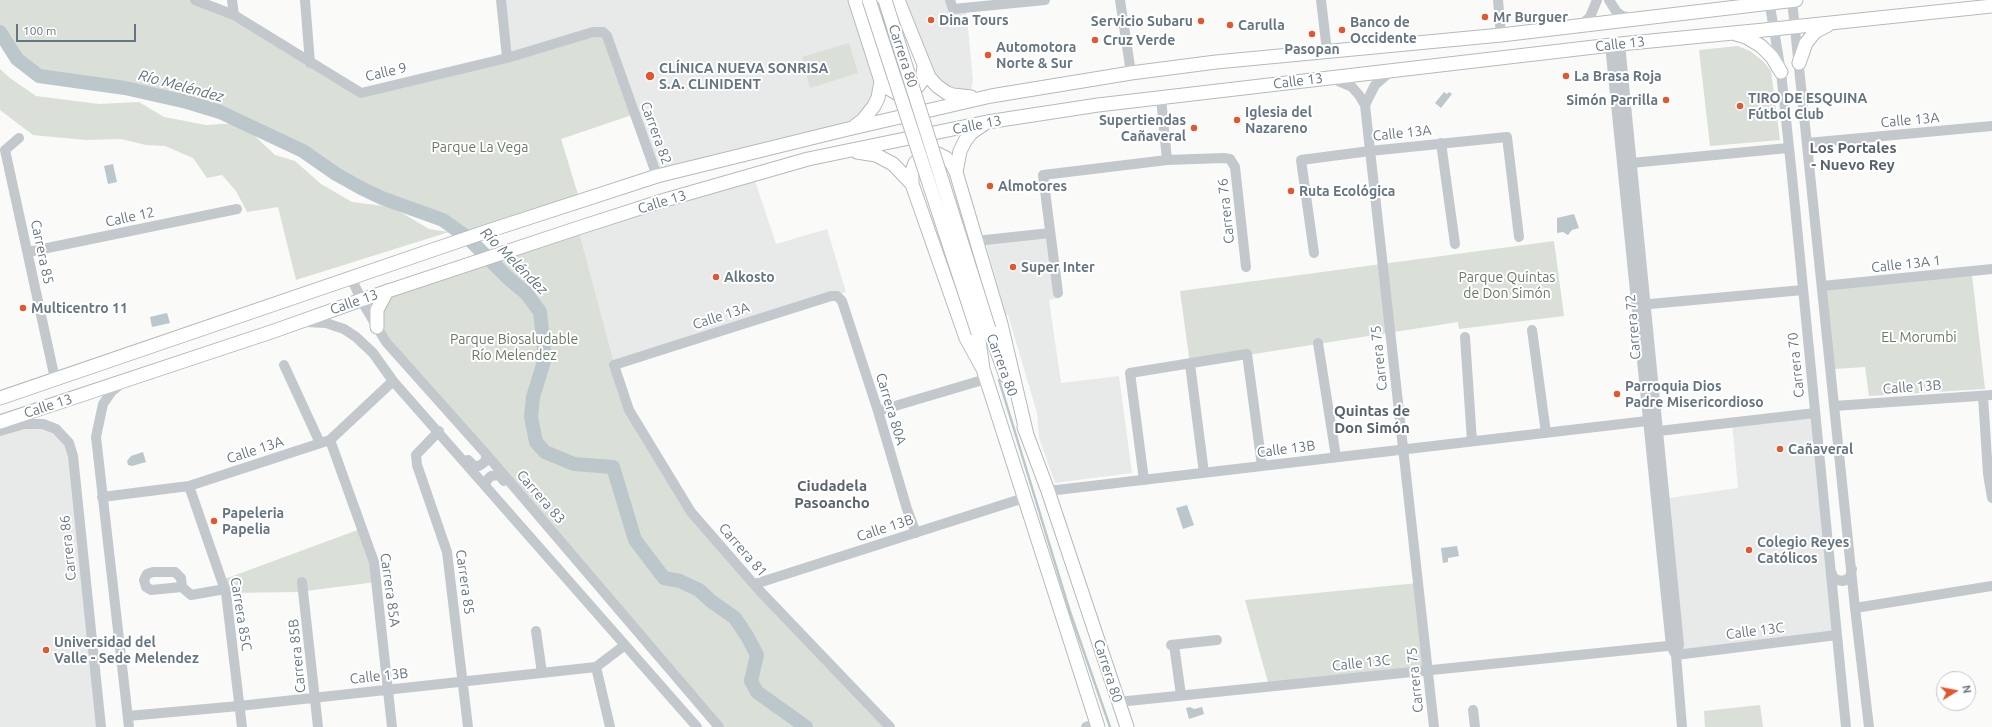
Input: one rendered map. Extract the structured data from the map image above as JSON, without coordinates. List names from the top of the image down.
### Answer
{
  "streets": {
    "main road": ["Calle 13", "Carrera 80"],
    "street": [
      "Calle 9",
      "Calle 13A",
      "Carrera 82",
      "Carrera 76",
      "Calle 12",
      "Carrera 85",
      "Calle 13A 1",
      "Carrera 72",
      "Carrera 75",
      "Carrera 70",
      "Calle 13B",
      "Carrera 80A",
      "Carrera 83",
      "Carrera 86",
      "Carrera 81",
      "Carrera 85A",
      "Carrera 85C",
      "Calle 13C",
      "Carrera 85B"
    ]
  },
  "crossings": [
    ["Calle 13", "Carrera 80"],
    ["Calle 13", "Carrera 82"],
    ["Calle 13", "Carrera 85"],
    ["Calle 13", "Carrera 72"],
    ["Calle 13", "Carrera 75"],
    ["Calle 13", "Carrera 70"],
    ["Calle 13", "Carrera 83"],
    ["Carrera 80", "Calle 13B"],
    ["Carrera 80", "Calle 13C"],
    ["Calle 9", "Carrera 82"],
    ["Calle 13A", "Carrera 75"],
    ["Calle 13A", "Carrera 80A"],
    ["Calle 13A", "Carrera 81"],
    ["Calle 13A", "Carrera 85A"],
    ["Calle 13A", "Carrera 85C"],
    ["Calle 12", "Carrera 85"],
    ["Carrera 85", "Calle 13B"],
    ["Carrera 72", "Calle 13B"],
    ["Carrera 72", "Calle 13C"],
    ["Carrera 75", "Calle 13B"],
    ["Carrera 75", "Calle 13C"],
    ["Carrera 70", "Calle 13C"],
    ["Calle 13B", "Carrera 80A"],
    ["Calle 13B", "Carrera 81"],
    ["Calle 13B", "Carrera 85A"],
    ["Calle 13B", "Carrera 85C"],
    ["Calle 13B", "Carrera 85B"]
  ],
  "districts": ["Los Portales - Nuevo Rey", "Quintas de Don Simón", "Ciudadela Pasoancho"],
  "water": ["Río Meléndez"],
  "parks": [
    "Parque La Vega",
    "Parque Quintas de Don Simón",
    "EL Morumbi",
    "Parque Biosaludable Río Melendez"
  ],
  "places": [
    "Mr Burguer",
    "Dina Tours",
    "Servicio Subaru",
    "Carulla",
    "Banco de Occidente",
    "Pasopan",
    "Cruz Verde",
    "Automotora Norte & Sur",
    "CLÍNICA NUEVA SONRISA S.A. CLINIDENT",
    "La Brasa Roja",
    "Simón Parrilla",
    "TIRO DE ESQUINA Fútbol Club",
    "Iglesia del Nazareno",
    "Supertiendas Cañaveral",
    "Almotores",
    "Ruta Ecológica",
    "Super Inter",
    "Alkosto",
    "Multicentro 11",
    "Parroquia Dios Padre Misericordioso",
    "Cañaveral",
    "Papeleria Papelia",
    "Colegio Reyes Católicos",
    "Universidad del Valle - Sede Melendez"
  ],
  "scale_bar": "100 m",
  "north": "right"
}
